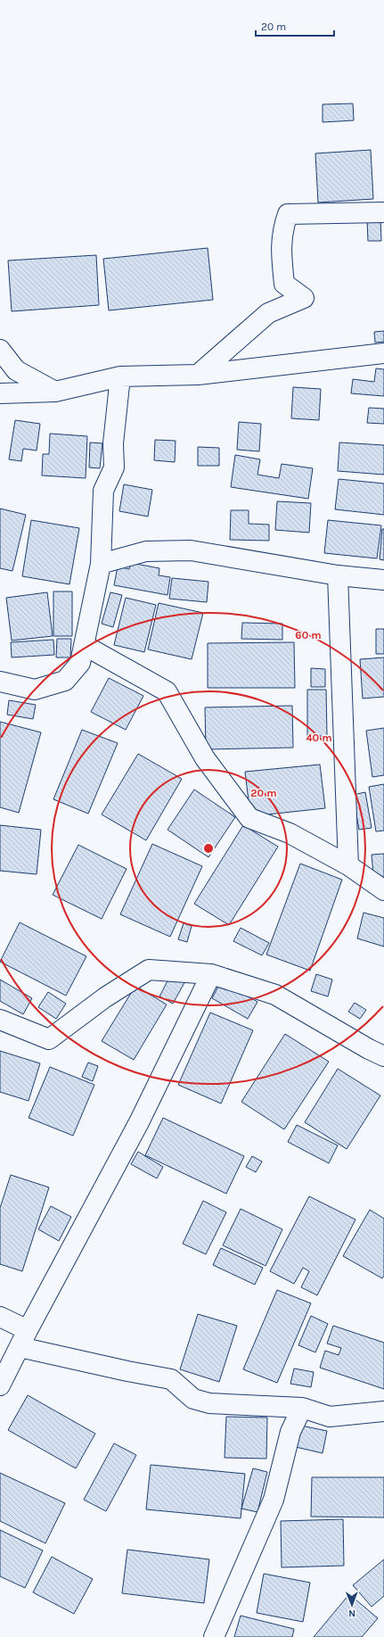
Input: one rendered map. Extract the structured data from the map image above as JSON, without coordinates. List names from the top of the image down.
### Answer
{
  "scale_bar": "20 m",
  "north": "bottom",
  "rings": ["60 m", "40 m", "20 m"]
}
